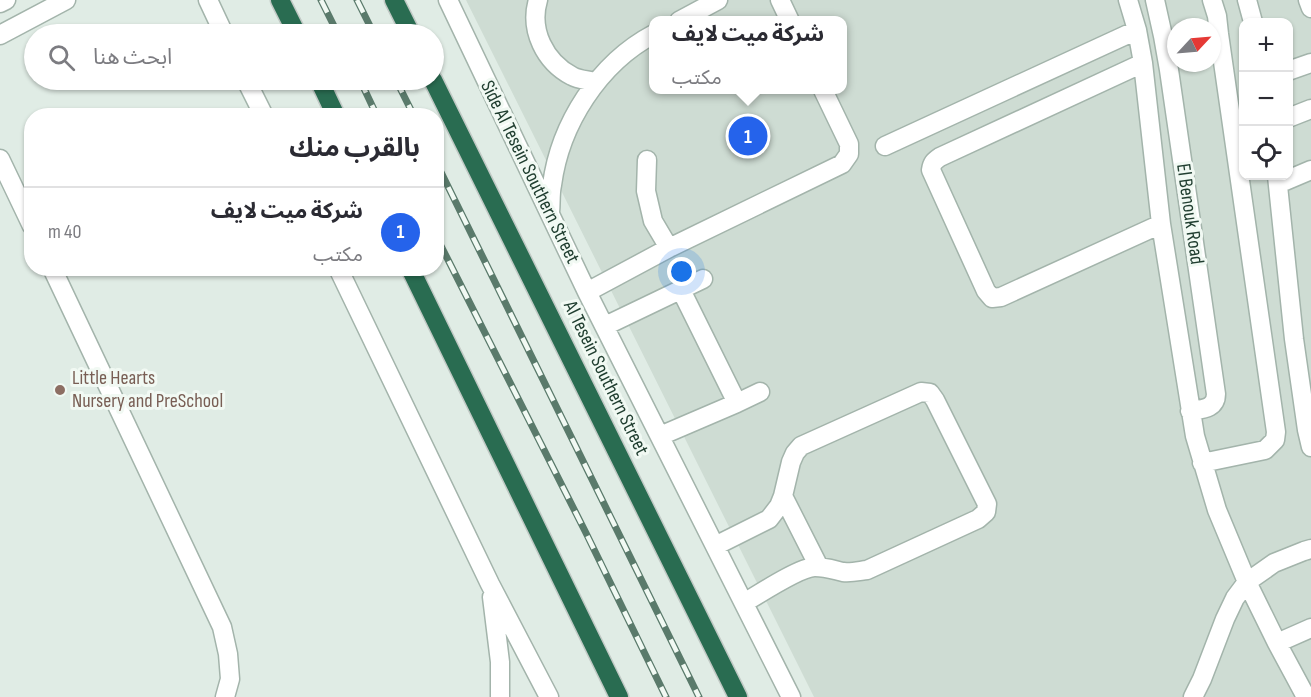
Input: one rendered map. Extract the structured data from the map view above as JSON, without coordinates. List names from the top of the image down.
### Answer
{
  "streets": {
    "highway": ["Al Tesein Southern Street"],
    "street": ["Side Al Tesein Southern Street", "El Benouk Road"]
  },
  "places": ["Little Hearts Nursery and PreSchool"],
  "north": "top right",
  "page": {
    "popup": ["شركة ميت لايف", "مكتب"],
    "map_buttons": ["+", "−"],
    "search": "ابحث هنا",
    "heading": "بالقرب منك",
    "pins": "1",
    "list": [
      {
        "mark": "1",
        "name": "شركة ميت لايف",
        "note": "مكتب",
        "value": "40 m"
      }
    ]
  }
}
